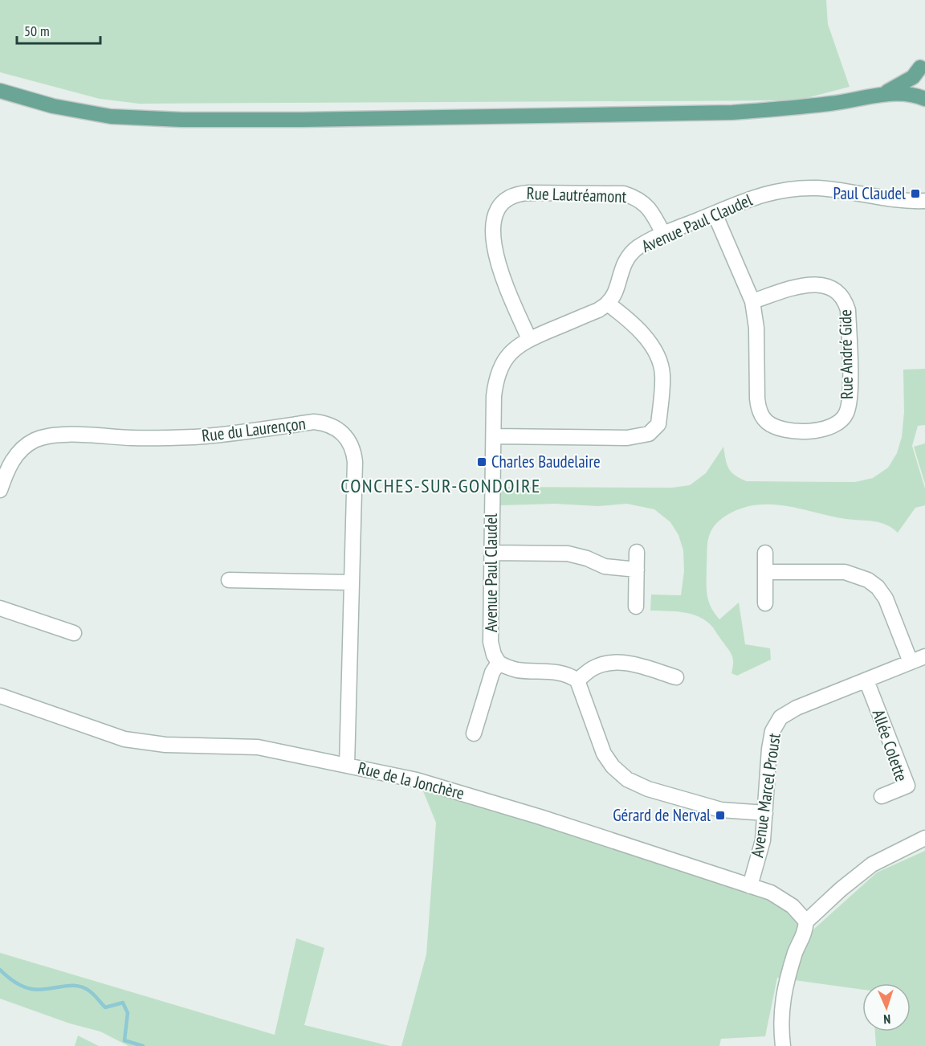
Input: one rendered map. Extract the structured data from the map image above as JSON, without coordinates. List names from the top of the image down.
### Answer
{
  "streets": {
    "street": [
      "Rue Lautréamont",
      "Avenue Paul Claudel",
      "Rue André Gide",
      "Rue du Laurençon",
      "Allée Colette",
      "Rue de la Jonchère",
      "Avenue Marcel Proust"
    ]
  },
  "crossings": [
    ["Rue Lautréamont", "Avenue Paul Claudel"],
    ["Avenue Paul Claudel", "Rue André Gide"],
    ["Rue du Laurençon", "Rue de la Jonchère"],
    ["Allée Colette", "Avenue Marcel Proust"],
    ["Rue de la Jonchère", "Avenue Marcel Proust"]
  ],
  "districts": ["CONCHES-SUR-GONDOIRE"],
  "places": {
    "transit": ["Paul Claudel", "Charles Baudelaire", "Gérard de Nerval"]
  },
  "scale_bar": "50 m",
  "north": "bottom"
}
